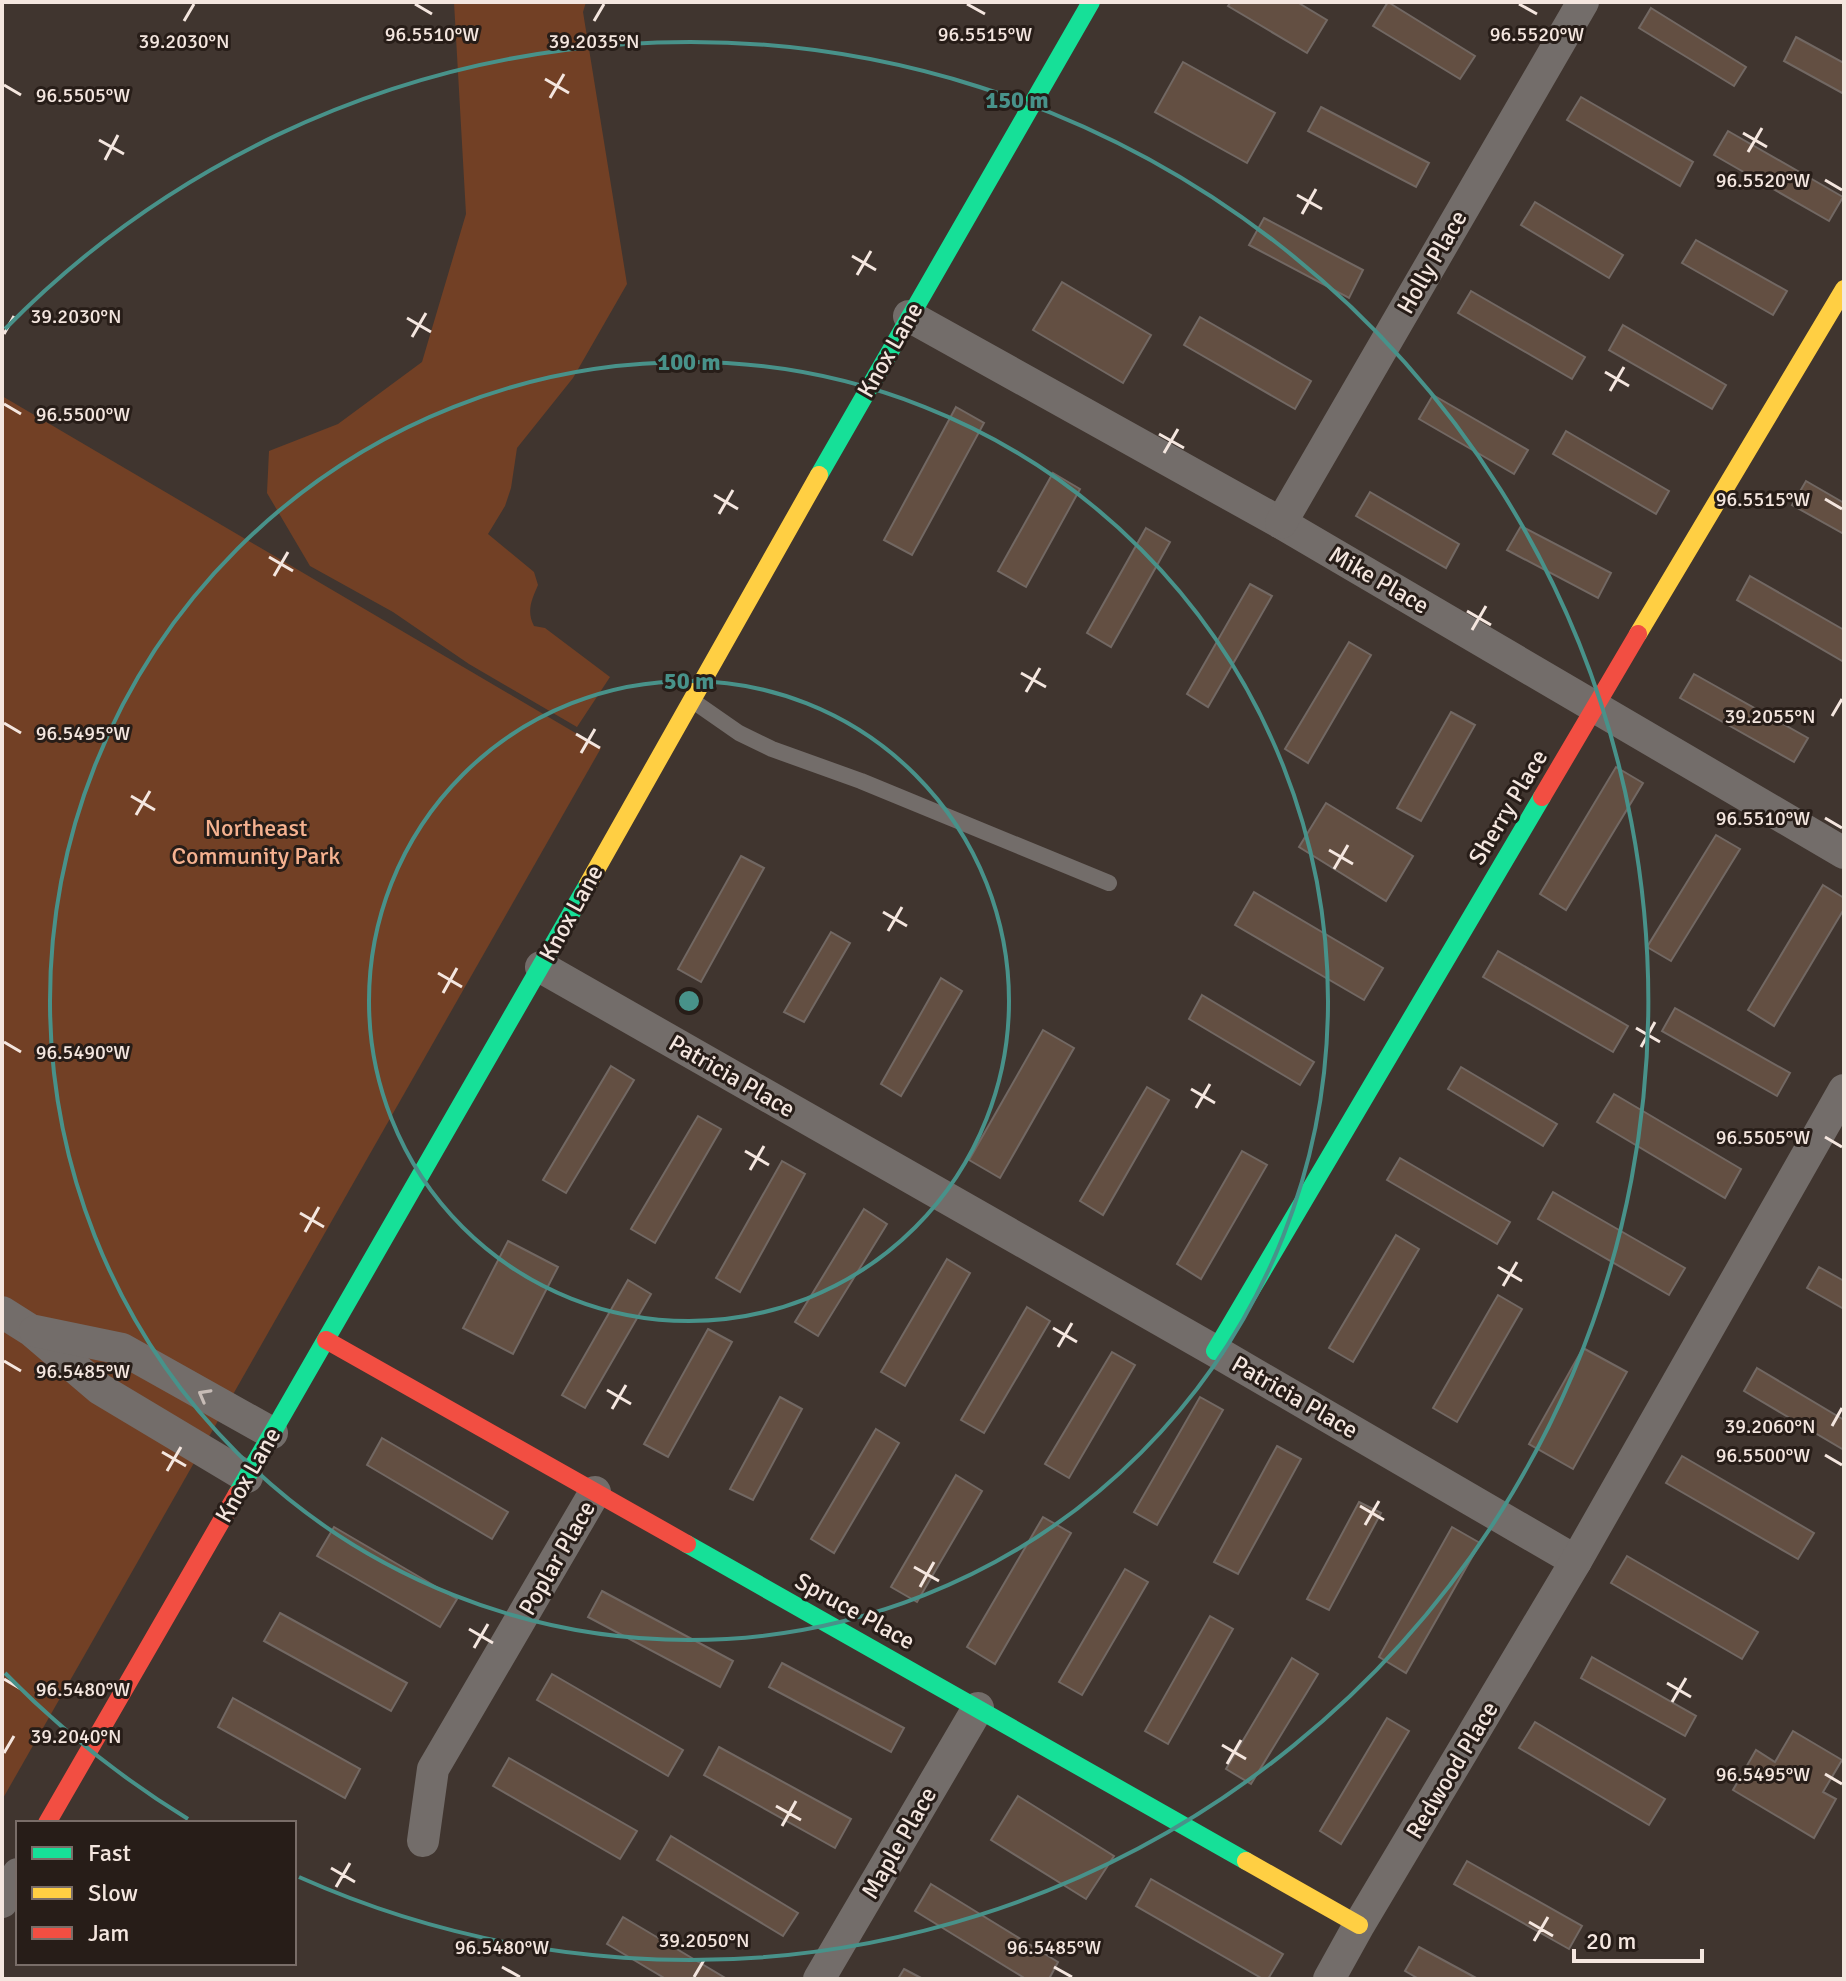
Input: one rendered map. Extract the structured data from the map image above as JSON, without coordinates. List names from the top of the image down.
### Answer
{
  "streets": {
    "street": [
      "Holly Place",
      "Knox Lane",
      "Mike Place",
      "Sherry Place",
      "Patricia Place",
      "Poplar Place",
      "Spruce Place",
      "Redwood Place",
      "Maple Place"
    ]
  },
  "crossings": [
    ["Holly Place", "Mike Place"],
    ["Knox Lane", "Mike Place"],
    ["Knox Lane", "Patricia Place"],
    ["Knox Lane", "Spruce Place"],
    ["Mike Place", "Sherry Place"],
    ["Sherry Place", "Patricia Place"],
    ["Patricia Place", "Redwood Place"],
    ["Poplar Place", "Spruce Place"],
    ["Spruce Place", "Redwood Place"],
    ["Spruce Place", "Maple Place"]
  ],
  "parks": ["Northeast Community Park"],
  "legend": ["Fast", "Slow", "Jam"],
  "scale_bar": "20 m",
  "coordinates": [
    "96.5510°W",
    "96.5515°W",
    "96.5520°W",
    "39.2030°N",
    "39.2035°N",
    "96.5505°W",
    "96.5500°W",
    "39.2055°N",
    "96.5495°W",
    "96.5490°W",
    "96.5485°W",
    "39.2060°N",
    "96.5480°W",
    "39.2040°N",
    "39.2050°N"
  ],
  "rings": ["150 m", "100 m", "50 m"]
}
